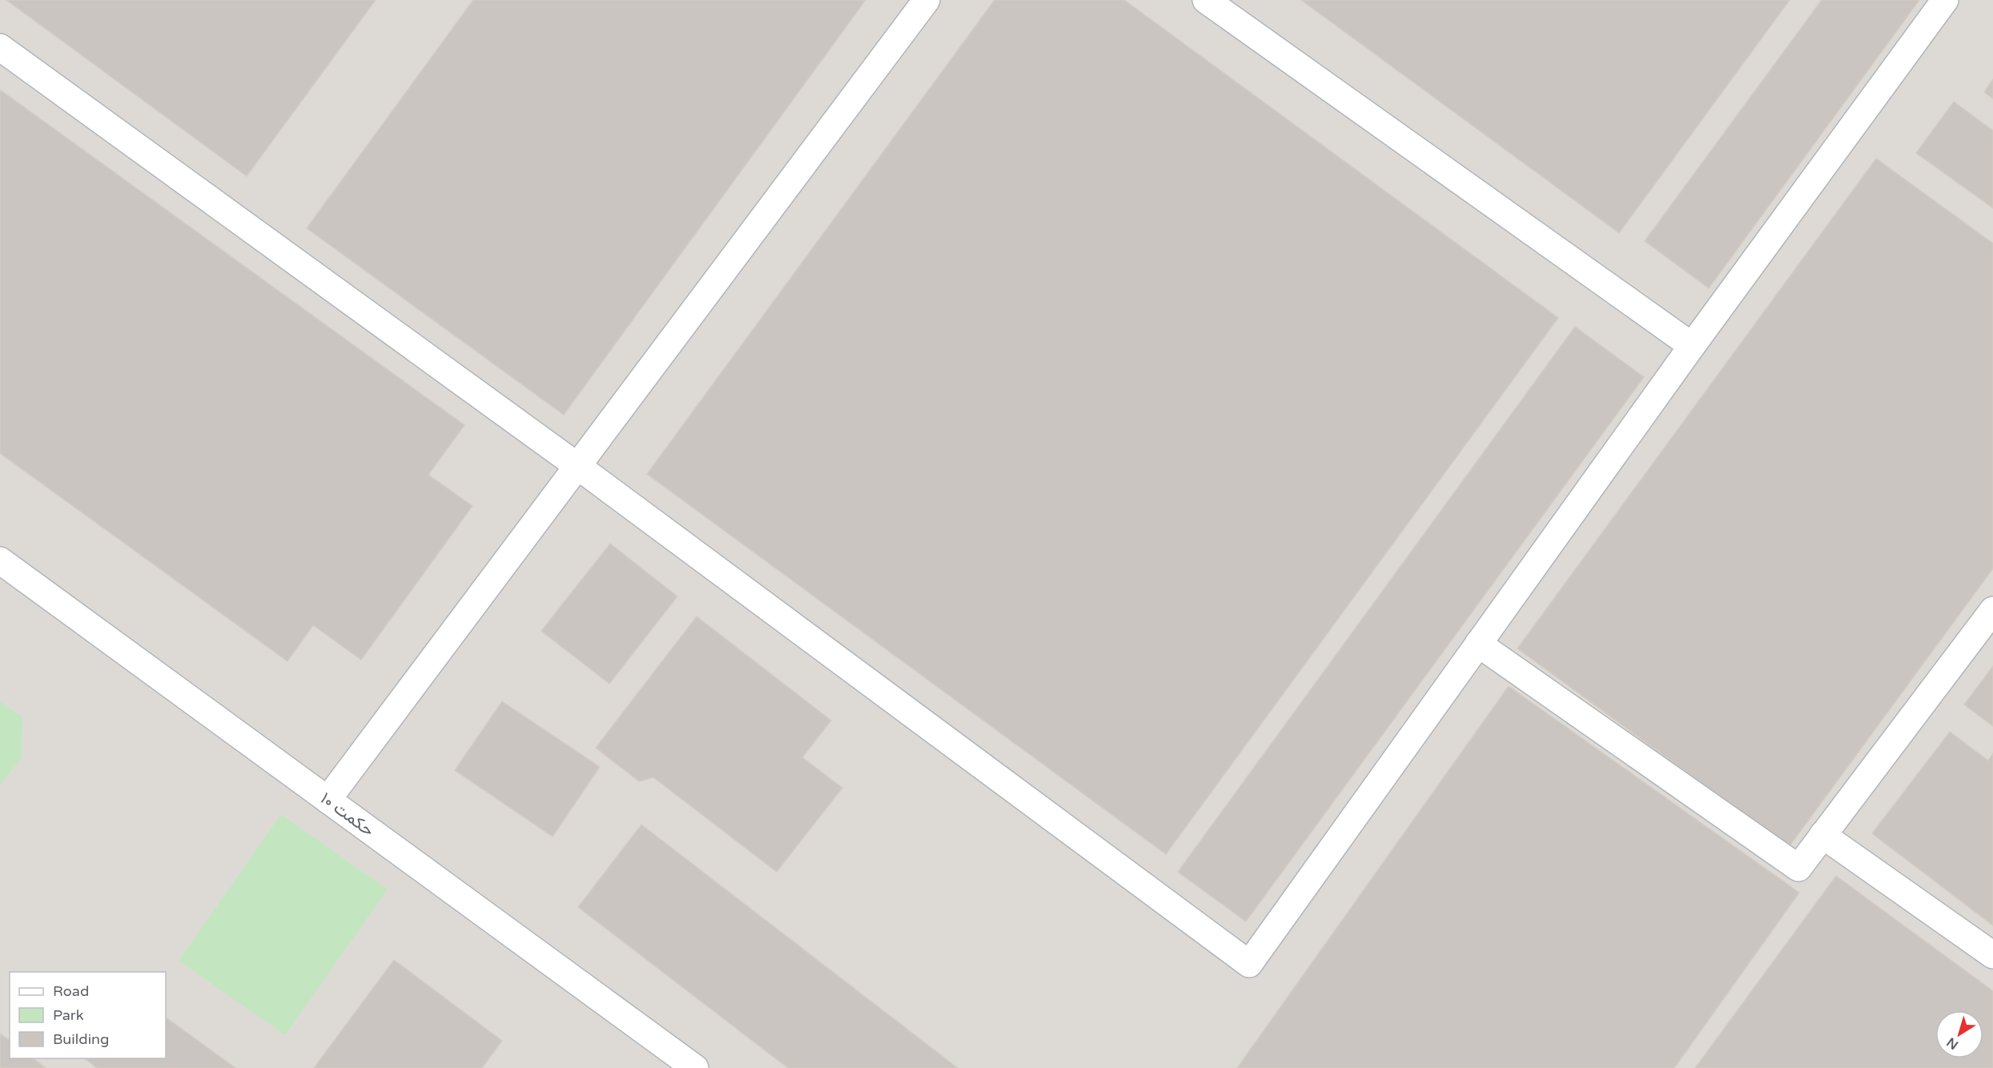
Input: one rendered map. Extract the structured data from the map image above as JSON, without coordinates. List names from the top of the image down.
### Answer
{
  "streets": {
    "street": ["حکمت ۱۰"]
  },
  "legend": ["Road", "Park", "Building"],
  "north": "bottom left"
}
